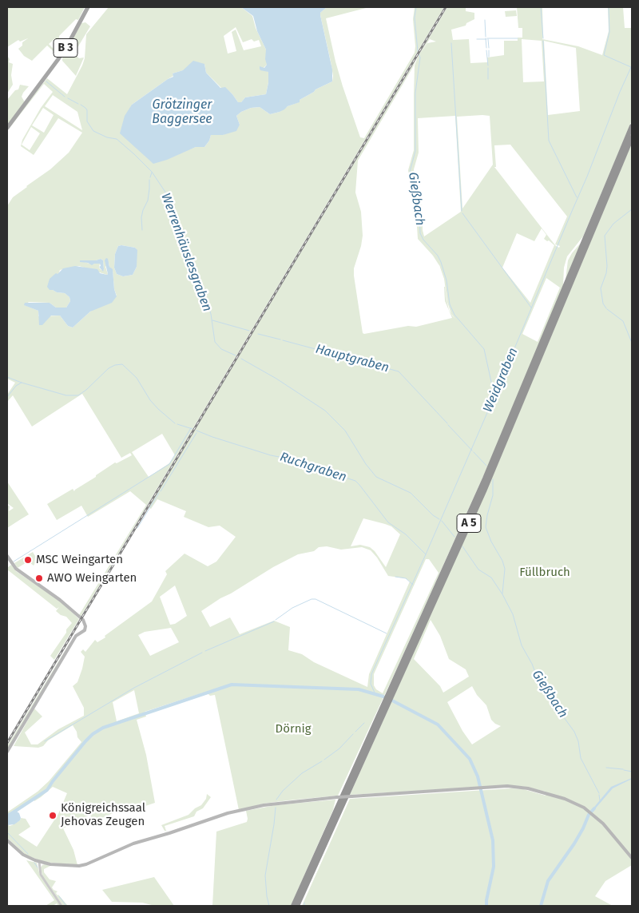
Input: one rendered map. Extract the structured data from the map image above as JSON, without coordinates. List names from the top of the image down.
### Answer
{
  "streets": {
    "highway": ["A 5"],
    "main road": ["B 3"]
  },
  "water": [
    "Grötzinger Baggersee",
    "Gießbach",
    "Werrenhäuslesgraben",
    "Hauptgraben",
    "Weidgraben",
    "Ruchgraben"
  ],
  "parks": ["Füllbruch", "Dörnig"],
  "places": ["MSC Weingarten", "AWO Weingarten", "Königreichssaal Jehovas Zeugen"]
}
